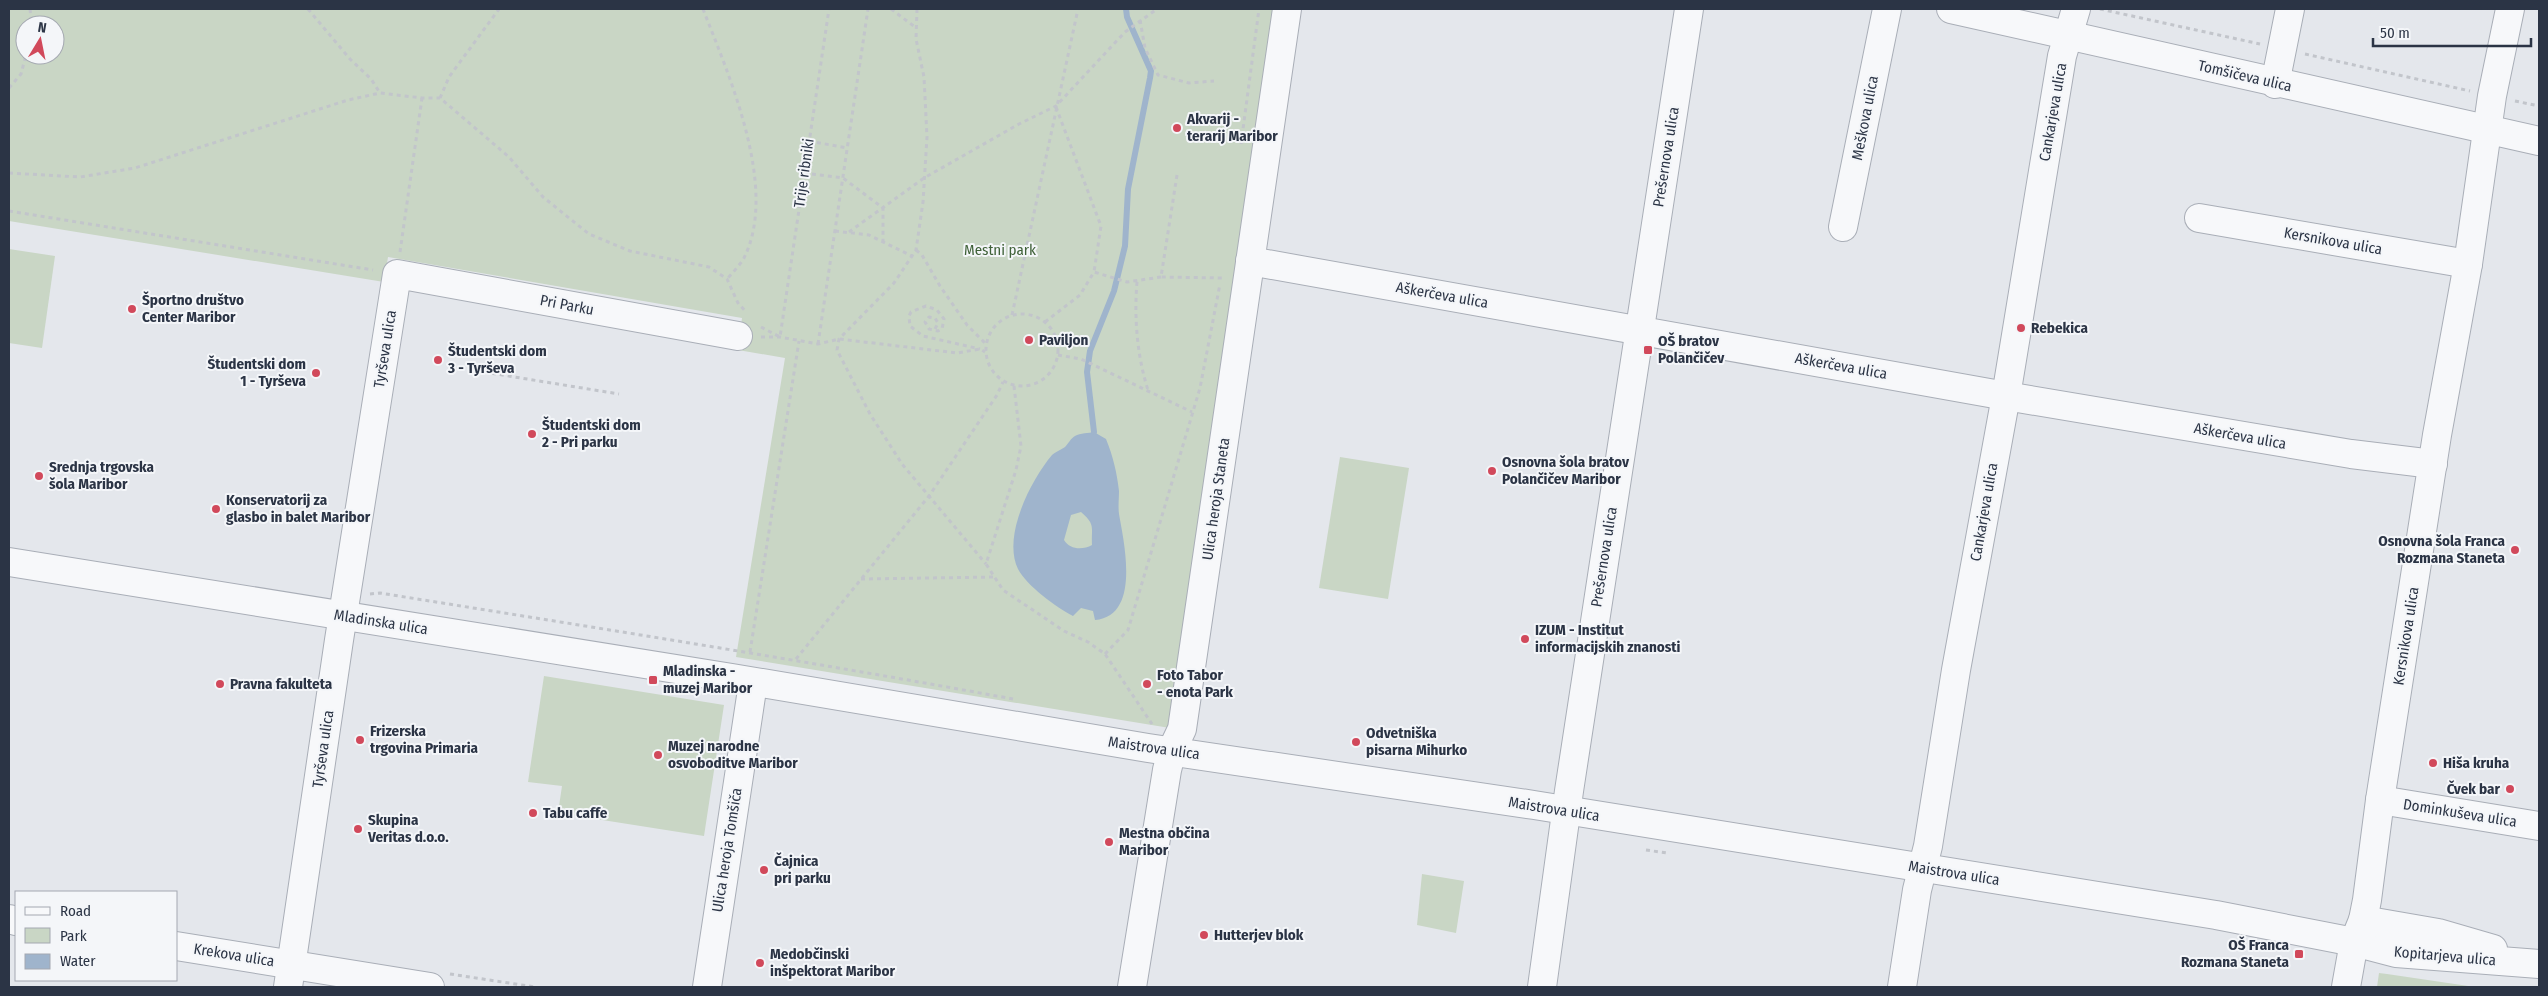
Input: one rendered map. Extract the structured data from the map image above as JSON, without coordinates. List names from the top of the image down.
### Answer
{
  "streets": {
    "street": [
      "Tomšičeva ulica",
      "Cankarjeva ulica",
      "Meškova ulica",
      "Prešernova ulica",
      "Kersnikova ulica",
      "Aškerčeva ulica",
      "Pri Parku",
      "Tyrševa ulica",
      "Ulica heroja Staneta",
      "Mladinska ulica",
      "Maistrova ulica",
      "Dominkuševa ulica",
      "Ulica heroja Tomšiča",
      "Krekova ulica",
      "Kopitarjeva ulica"
    ],
    "path": ["Trije ribniki"]
  },
  "crossings": [
    ["Tomšičeva ulica", "Cankarjeva ulica"],
    ["Tomšičeva ulica", "Kersnikova ulica"],
    ["Cankarjeva ulica", "Aškerčeva ulica"],
    ["Cankarjeva ulica", "Maistrova ulica"],
    ["Prešernova ulica", "Aškerčeva ulica"],
    ["Prešernova ulica", "Maistrova ulica"],
    ["Kersnikova ulica", "Aškerčeva ulica"],
    ["Kersnikova ulica", "Maistrova ulica"],
    ["Kersnikova ulica", "Dominkuševa ulica"],
    ["Kersnikova ulica", "Kopitarjeva ulica"],
    ["Aškerčeva ulica", "Ulica heroja Staneta"],
    ["Pri Parku", "Tyrševa ulica"],
    ["Tyrševa ulica", "Mladinska ulica"],
    ["Tyrševa ulica", "Krekova ulica"],
    ["Ulica heroja Staneta", "Maistrova ulica"],
    ["Mladinska ulica", "Maistrova ulica"],
    ["Mladinska ulica", "Ulica heroja Tomšiča"],
    ["Maistrova ulica", "Ulica heroja Tomšiča"],
    ["Maistrova ulica", "Kopitarjeva ulica"]
  ],
  "parks": ["Mestni park"],
  "places": {
    "other": [
      "Akvarij - terarij Maribor",
      "Športno društvo Center Maribor",
      "Rebekica",
      "Paviljon",
      "Študentski dom 3 - Tyrševa",
      "Študentski dom 1 - Tyrševa",
      "Študentski dom 2 - Pri parku",
      "Osnovna šola bratov Polančičev Maribor",
      "Srednja trgovska šola Maribor",
      "Konservatorij za glasbo in balet Maribor",
      "Osnovna šola Franca Rozmana Staneta",
      "IZUM - Institut informacijskih znanosti",
      "Pravna fakulteta",
      "Foto Tabor - enota Park",
      "Frizerska trgovina Primaria",
      "Odvetniška pisarna Mihurko",
      "Muzej narodne osvoboditve Maribor",
      "Hiša kruha",
      "Čvek bar",
      "Tabu caffe",
      "Skupina Veritas d.o.o.",
      "Mestna občina Maribor",
      "Čajnica pri parku",
      "Hutterjev blok",
      "Medobčinski inšpektorat Maribor"
    ],
    "transit": ["OŠ bratov Polančičev", "Mladinska - muzej Maribor", "OŠ Franca Rozmana Staneta"]
  },
  "legend": ["Road", "Park", "Water"],
  "scale_bar": "50 m",
  "north": "top"
}
